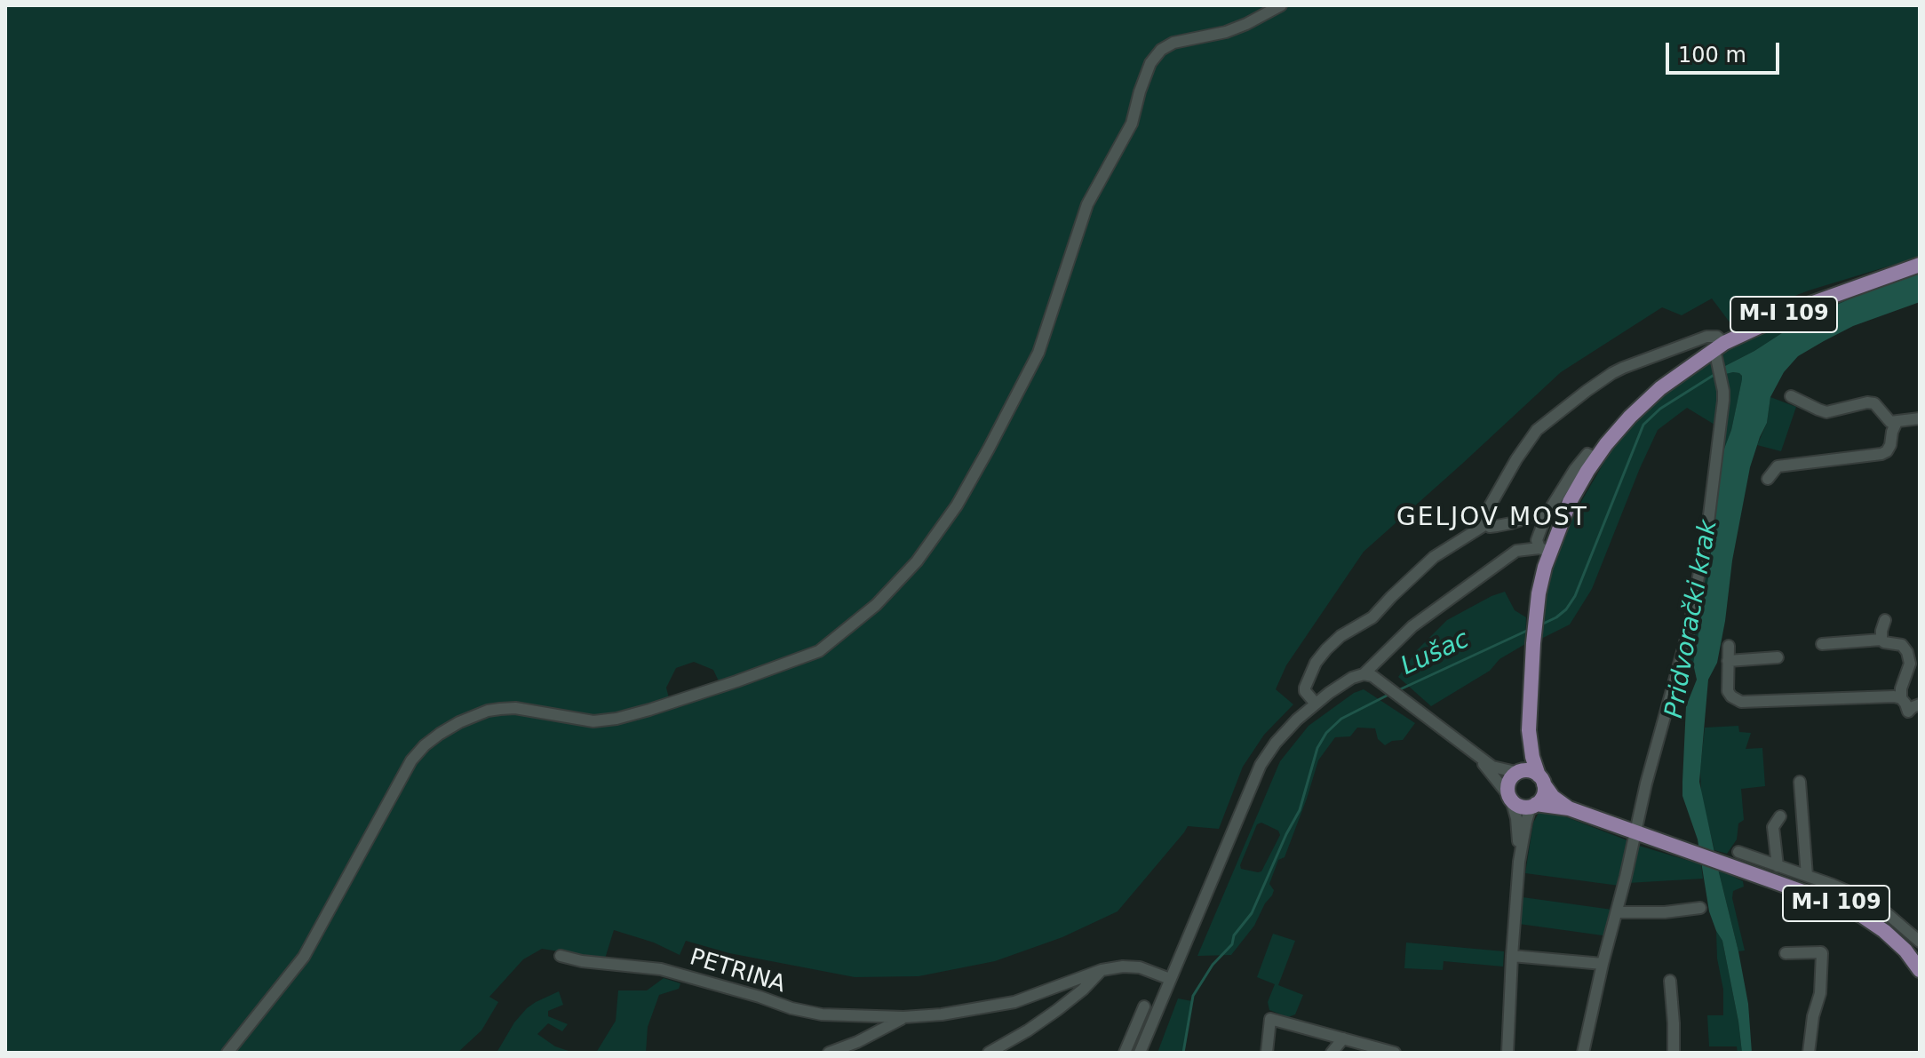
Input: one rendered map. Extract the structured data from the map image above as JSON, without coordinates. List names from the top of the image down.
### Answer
{
  "streets": {
    "main road": ["M-I 109"],
    "street": ["PETRINA"]
  },
  "districts": ["GELJOV MOST"],
  "water": ["Pridvorački krak", "Lušac"],
  "scale_bar": "100 m"
}
